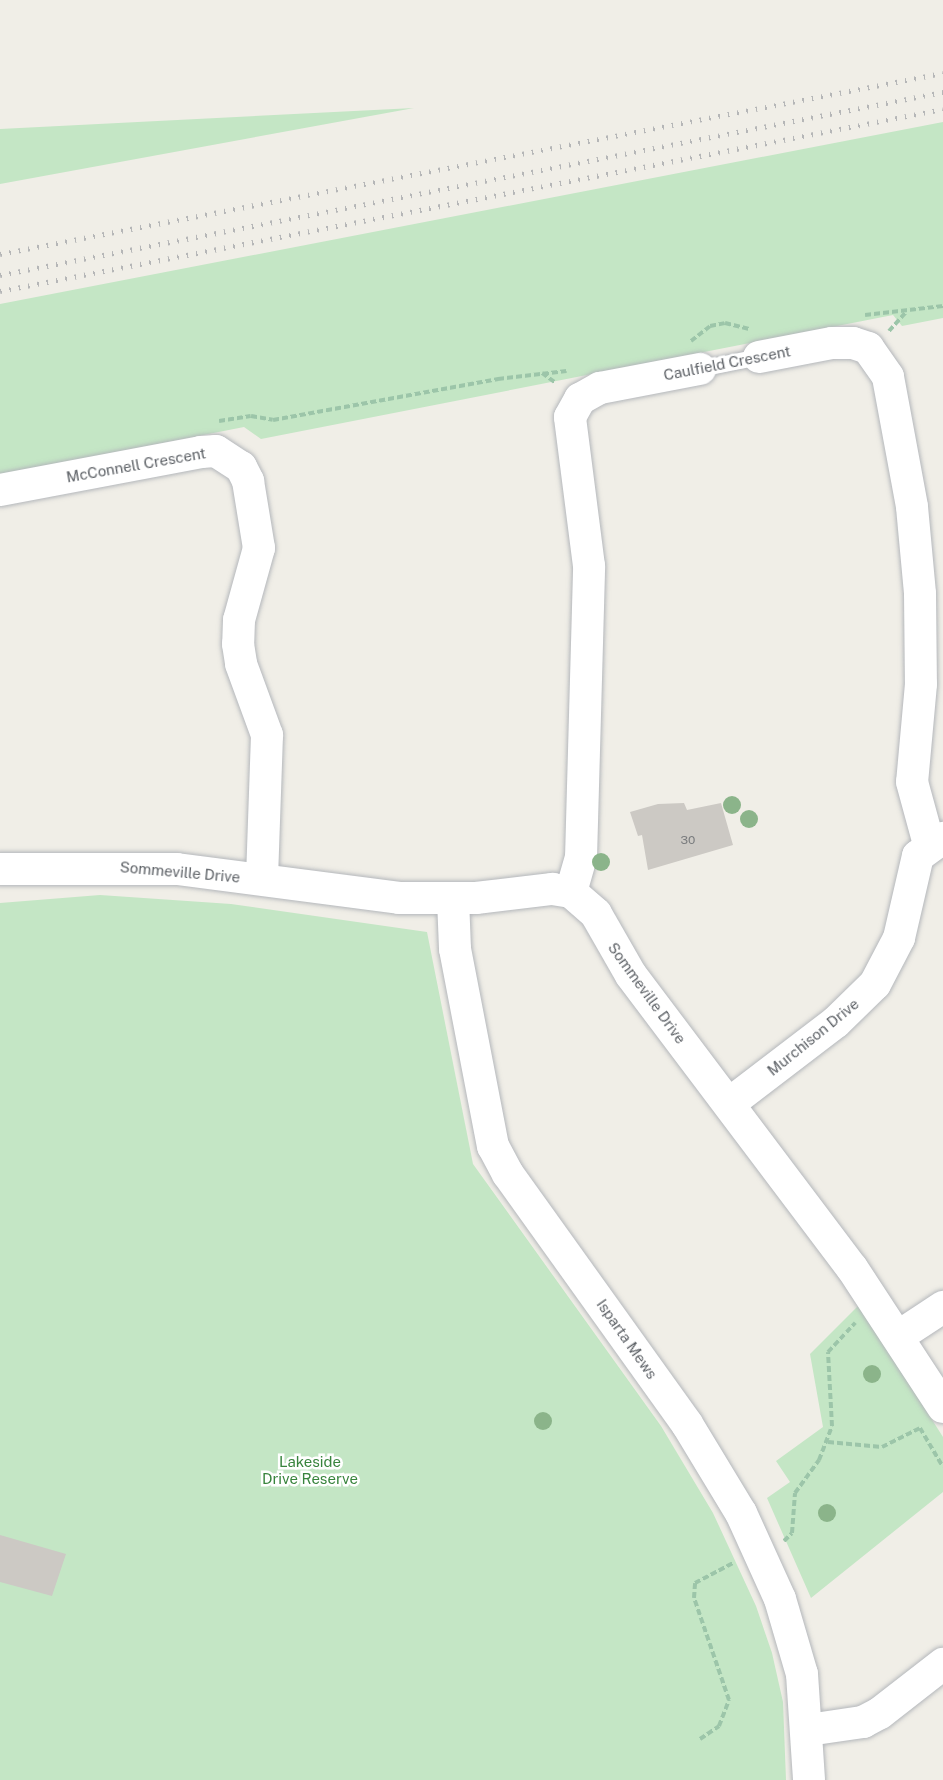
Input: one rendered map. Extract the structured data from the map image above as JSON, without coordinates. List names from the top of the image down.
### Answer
{
  "streets": {
    "street": [
      "Caulfield Crescent",
      "McConnell Crescent",
      "Sommeville Drive",
      "Murchison Drive",
      "Isparta Mews"
    ]
  },
  "crossings": [
    ["Caulfield Crescent", "Sommeville Drive"],
    ["Caulfield Crescent", "Murchison Drive"],
    ["McConnell Crescent", "Sommeville Drive"],
    ["Sommeville Drive", "Murchison Drive"],
    ["Sommeville Drive", "Isparta Mews"]
  ],
  "parks": ["Lakeside Drive Reserve"],
  "house_numbers": ["30"]
}
